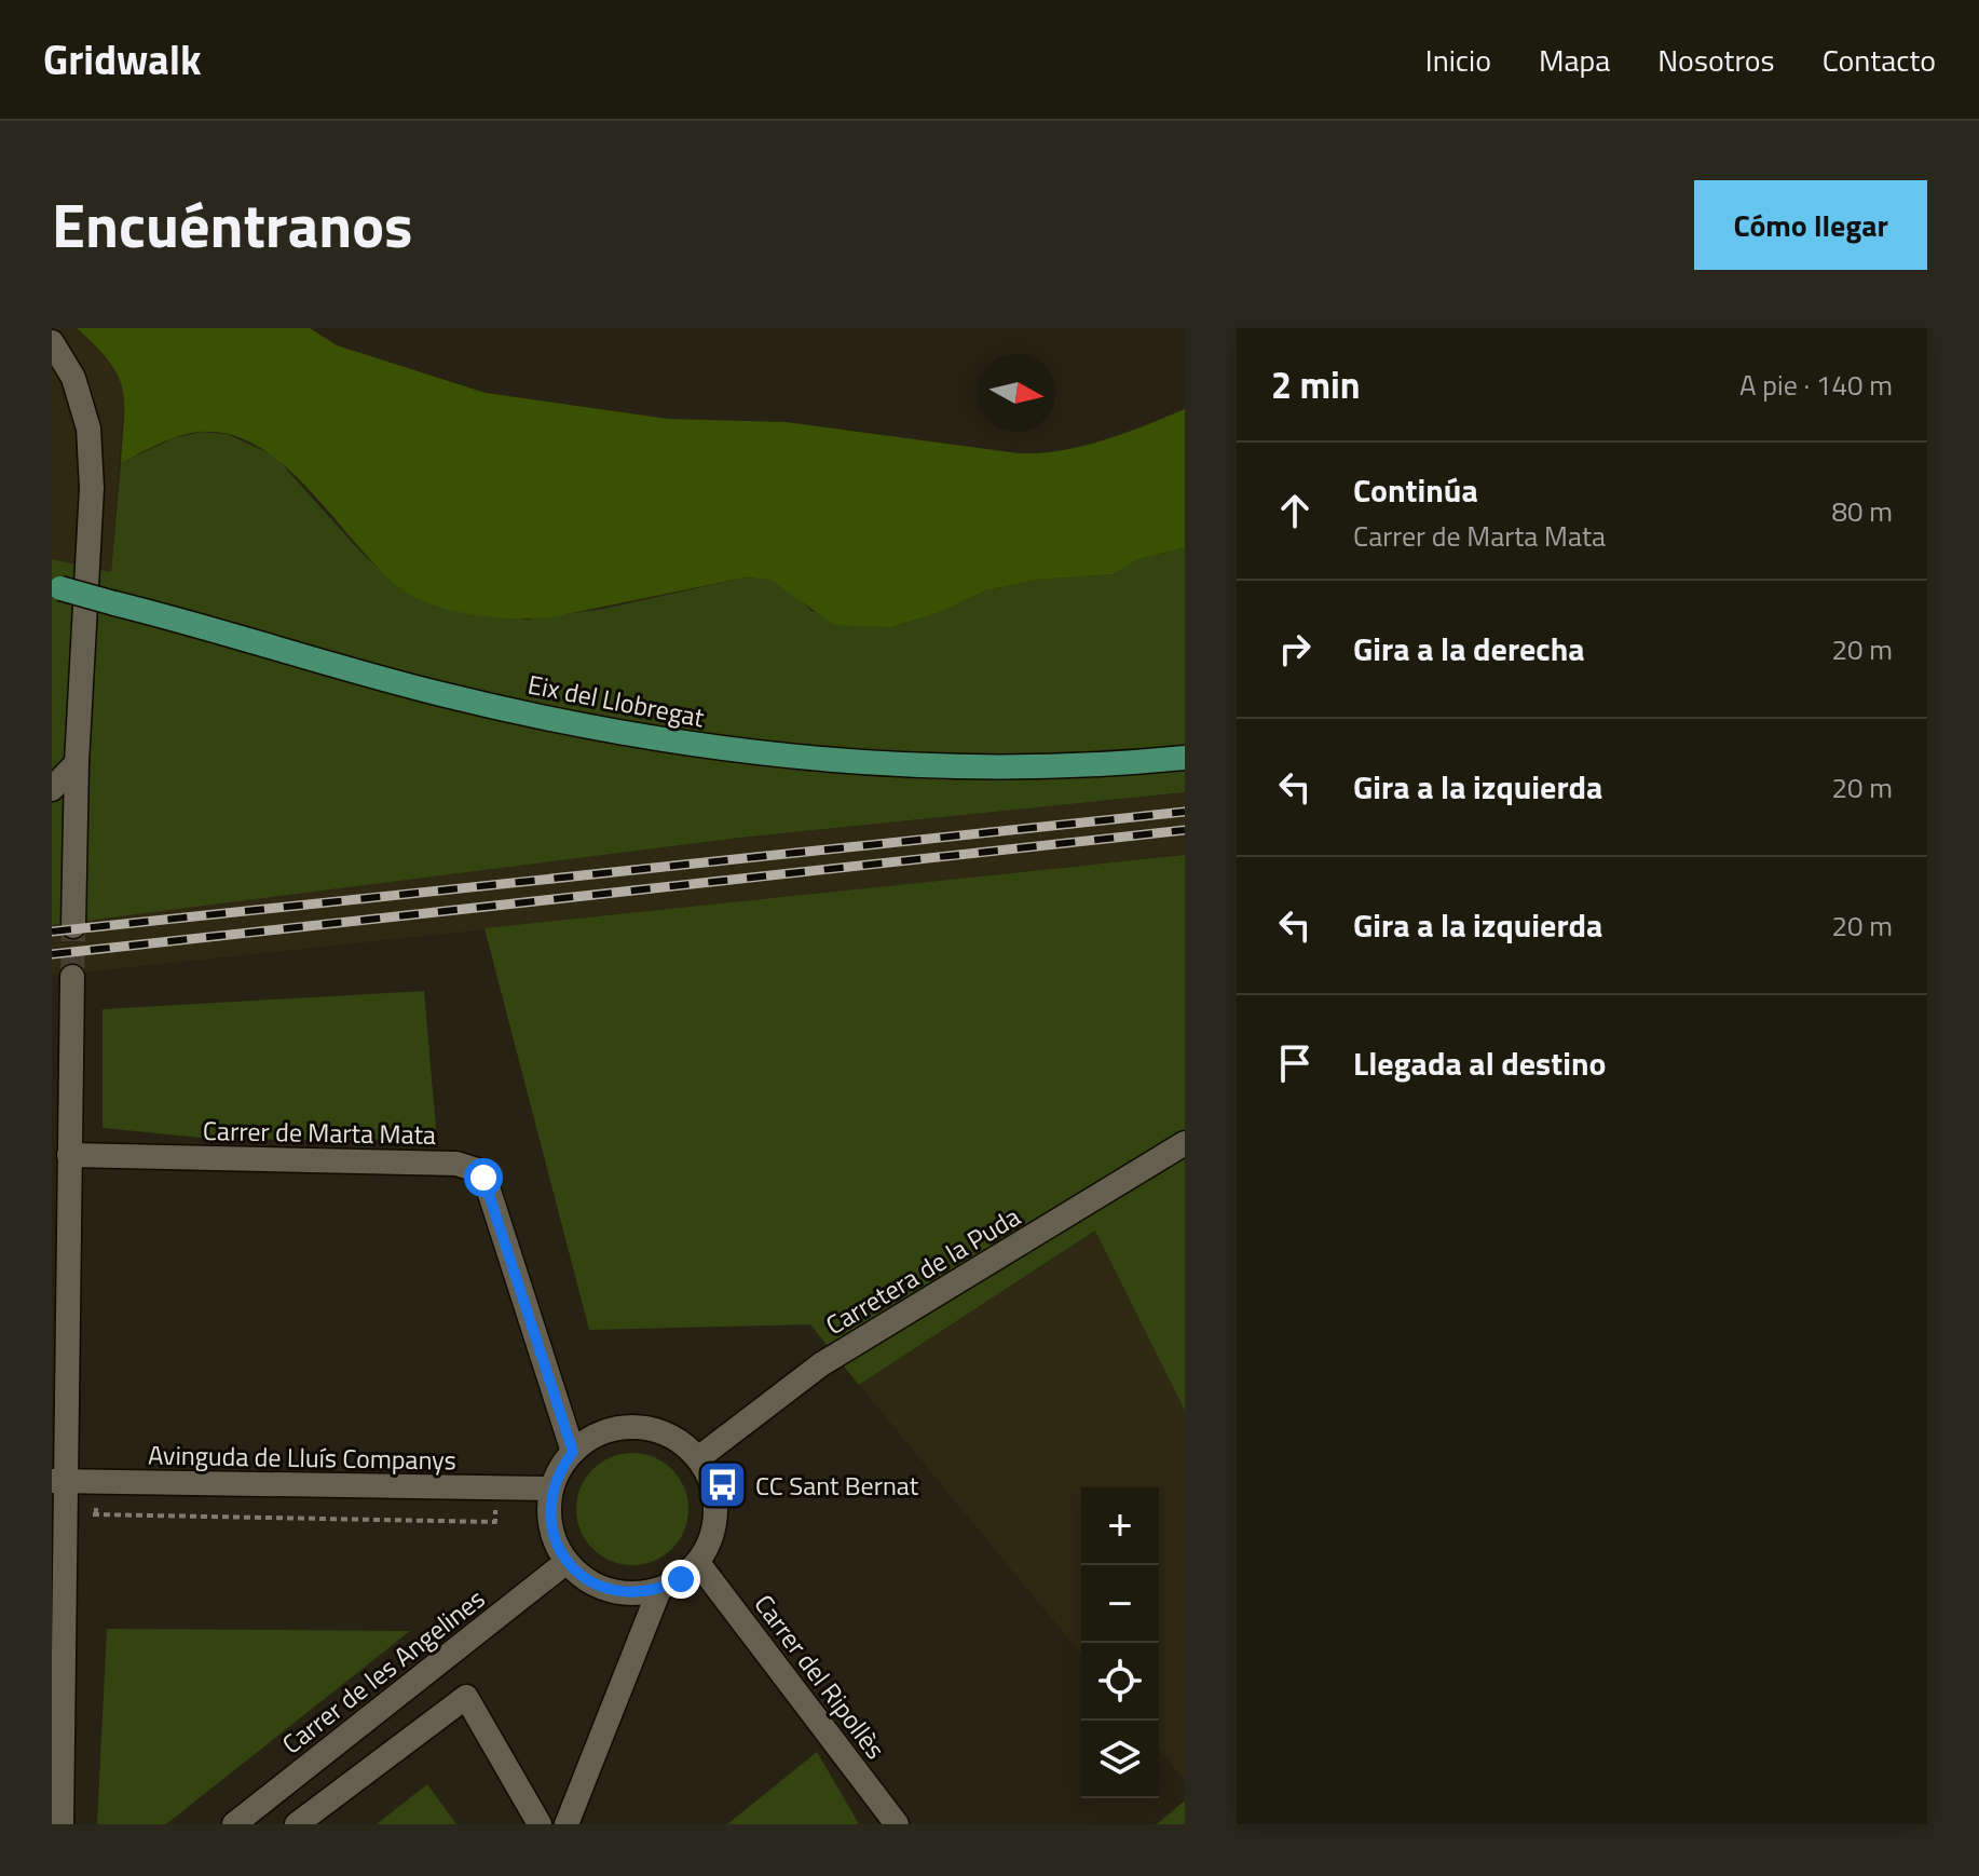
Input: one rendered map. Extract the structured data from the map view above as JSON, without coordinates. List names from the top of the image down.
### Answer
{
  "streets": {
    "main road": ["Eix del Llobregat"],
    "street": [
      "Carrer de Marta Mata",
      "Carretera de la Puda",
      "Avinguda de Lluís Companys",
      "Carrer de les Angelines",
      "Carrer del Ripollès"
    ]
  },
  "crossings": [
    ["Carrer de Marta Mata", "Carretera de la Puda"],
    ["Carrer de Marta Mata", "Avinguda de Lluís Companys"],
    ["Carrer de Marta Mata", "Carrer de les Angelines"],
    ["Carrer de Marta Mata", "Carrer del Ripollès"],
    ["Carretera de la Puda", "Avinguda de Lluís Companys"],
    ["Carretera de la Puda", "Carrer de les Angelines"],
    ["Carretera de la Puda", "Carrer del Ripollès"],
    ["Avinguda de Lluís Companys", "Carrer de les Angelines"],
    ["Avinguda de Lluís Companys", "Carrer del Ripollès"],
    ["Carrer de les Angelines", "Carrer del Ripollès"]
  ],
  "places": {
    "bus stop": ["CC Sant Bernat"]
  },
  "north": "right",
  "page": {
    "header": "Gridwalk",
    "nav": [
      "Inicio",
      "Mapa",
      "Nosotros",
      "Contacto"
    ],
    "title": "Encuéntranos",
    "buttons": "Cómo llegar",
    "heading": ["2 min", "A pie · 140 m"],
    "list": [
      ["Continúa", "Carrer de Marta Mata", "80 m"],
      ["Gira a la derecha", "20 m"],
      ["Gira a la izquierda", "20 m"],
      ["Gira a la izquierda", "20 m"],
      "Llegada al destino"
    ],
    "map_buttons": ["+", "−"]
  }
}
